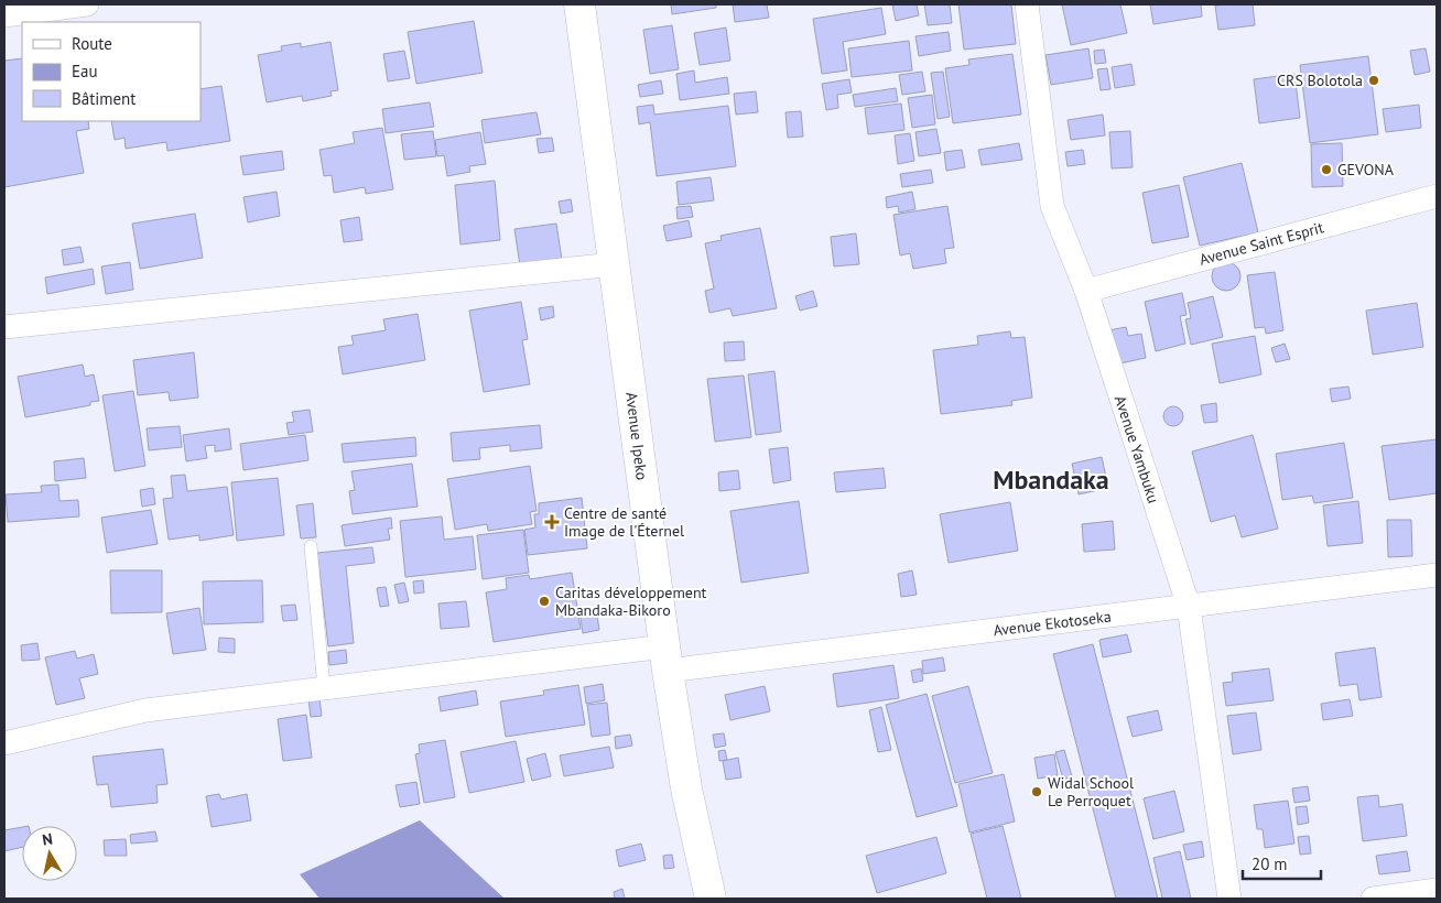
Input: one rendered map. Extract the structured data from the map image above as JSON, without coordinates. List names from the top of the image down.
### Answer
{
  "streets": {
    "street": [
      "Avenue Saint Esprit",
      "Avenue Ipeko",
      "Avenue Yambuku",
      "Avenue Ekotoseka"
    ]
  },
  "crossings": [
    ["Avenue Saint Esprit", "Avenue Yambuku"],
    ["Avenue Ipeko", "Avenue Ekotoseka"],
    ["Avenue Yambuku", "Avenue Ekotoseka"]
  ],
  "districts": ["Mbandaka"],
  "places": {
    "other": [
      "CRS Bolotola",
      "GEVONA",
      "Caritas développement Mbandaka-Bikoro",
      "Widal School Le Perroquet"
    ],
    "health": ["Centre de santé Image de l'Éternel"]
  },
  "legend": ["Route", "Eau", "Bâtiment"],
  "scale_bar": "20 m",
  "north": "top"
}
